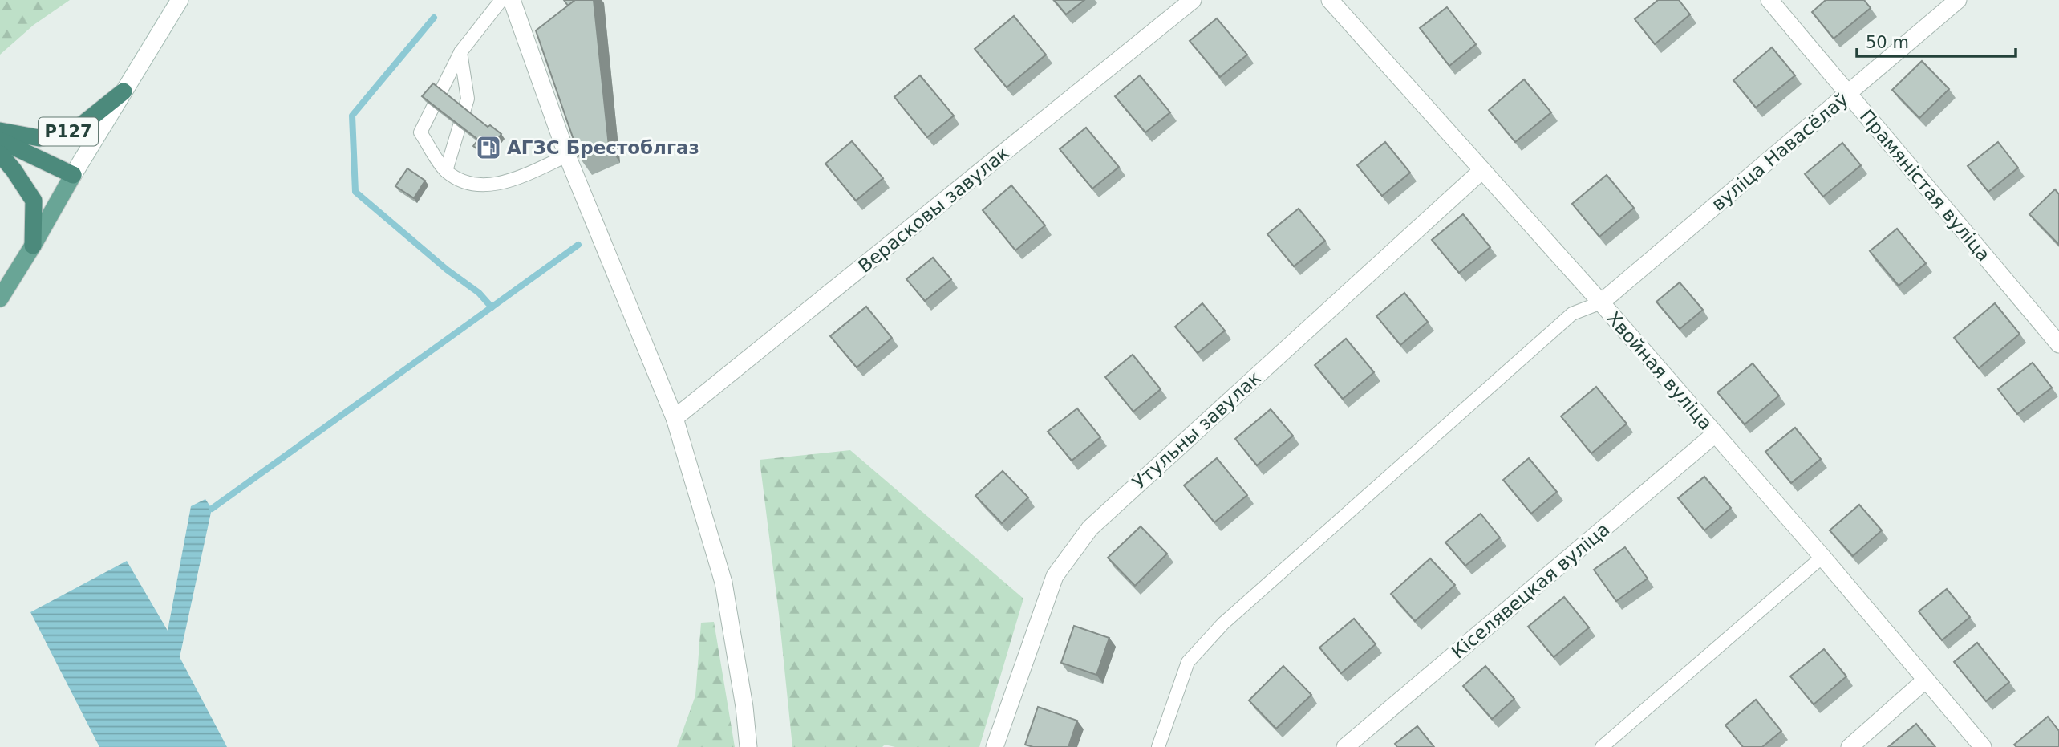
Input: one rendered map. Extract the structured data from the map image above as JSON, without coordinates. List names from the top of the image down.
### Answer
{
  "streets": {
    "highway": ["Р127"],
    "street": [
      "вуліца Навасёлаў",
      "Прамяністая вуліца",
      "Верасковы завулак",
      "Хвойная вуліца",
      "Утульны завулак",
      "Кіселявецкая вуліца"
    ]
  },
  "crossings": [
    ["вуліца Навасёлаў", "Прамяністая вуліца"],
    ["вуліца Навасёлаў", "Хвойная вуліца"],
    ["Хвойная вуліца", "Утульны завулак"],
    ["Хвойная вуліца", "Кіселявецкая вуліца"]
  ],
  "places": {
    "fuel station": ["АГЗС Брестоблгаз"]
  },
  "scale_bar": "50 m"
}
